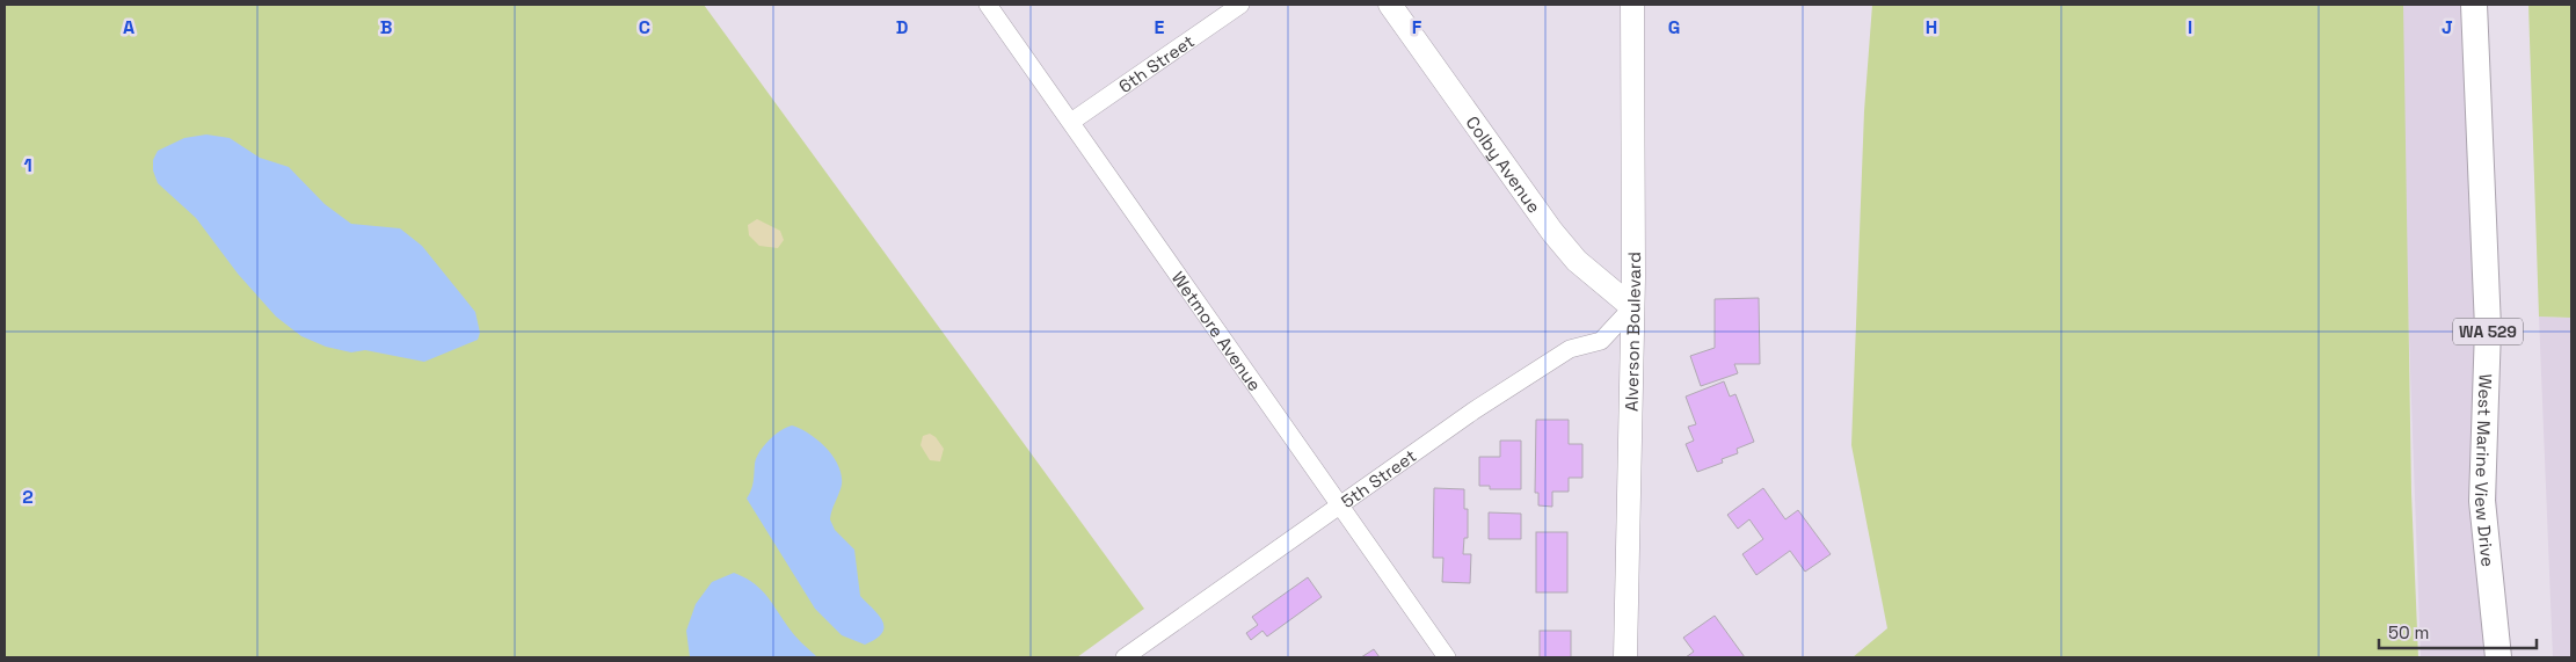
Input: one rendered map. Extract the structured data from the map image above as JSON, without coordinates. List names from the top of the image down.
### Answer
{
  "streets": {
    "main road": [
      "Colby Avenue",
      "Alverson Boulevard",
      "WA 529",
      "West Marine View Drive"
    ],
    "street": ["6th Street", "Wetmore Avenue", "5th Street"]
  },
  "crossings": [
    ["6th Street", "Wetmore Avenue"],
    ["Colby Avenue", "Alverson Boulevard"],
    ["Colby Avenue", "5th Street"],
    ["Wetmore Avenue", "5th Street"],
    ["Alverson Boulevard", "5th Street"]
  ],
  "scale_bar": "50 m",
  "grid": {
    "columns": [
      "A",
      "B",
      "C",
      "D",
      "E",
      "F",
      "G",
      "H",
      "I",
      "J"
    ],
    "rows": ["1", "2"]
  }
}
